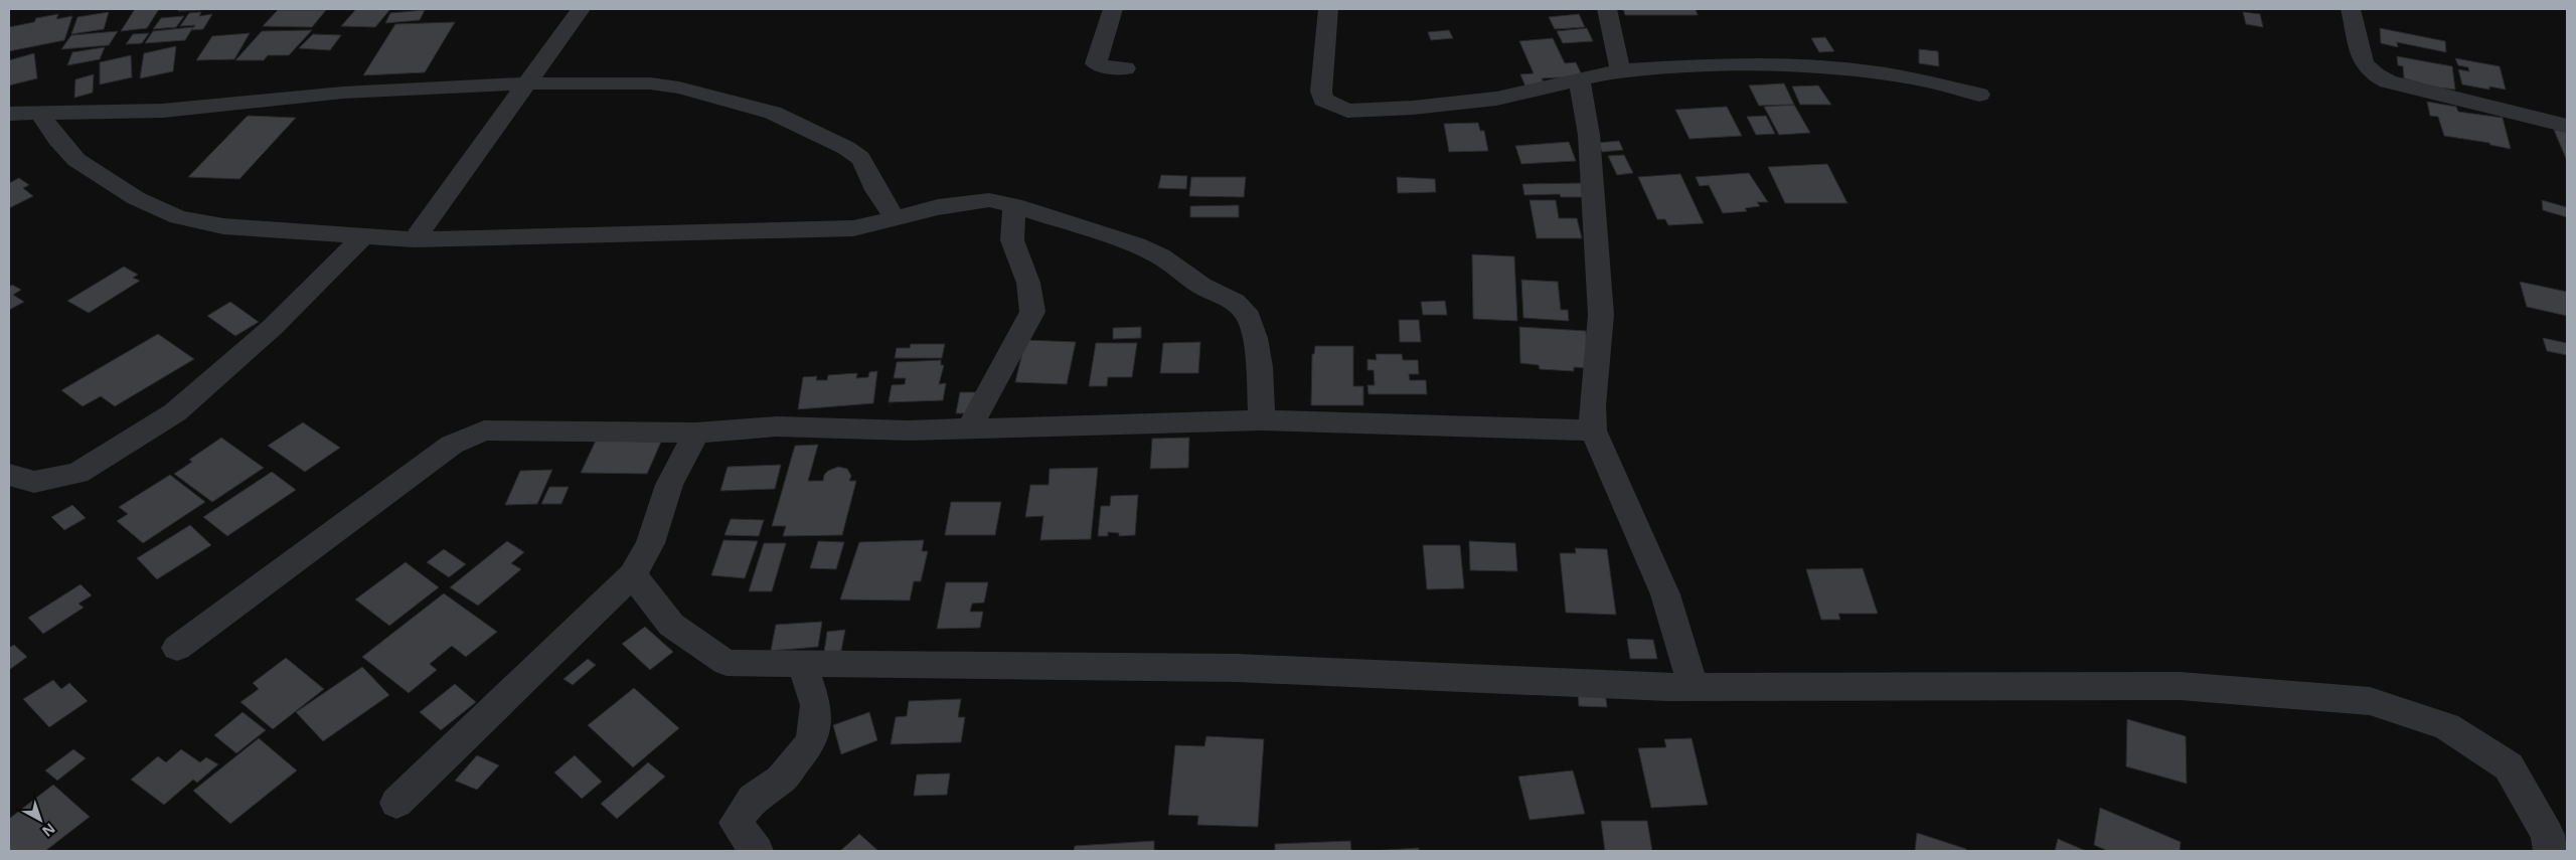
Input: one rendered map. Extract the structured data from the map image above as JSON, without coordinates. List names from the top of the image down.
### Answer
{
  "north": "bottom right"
}
